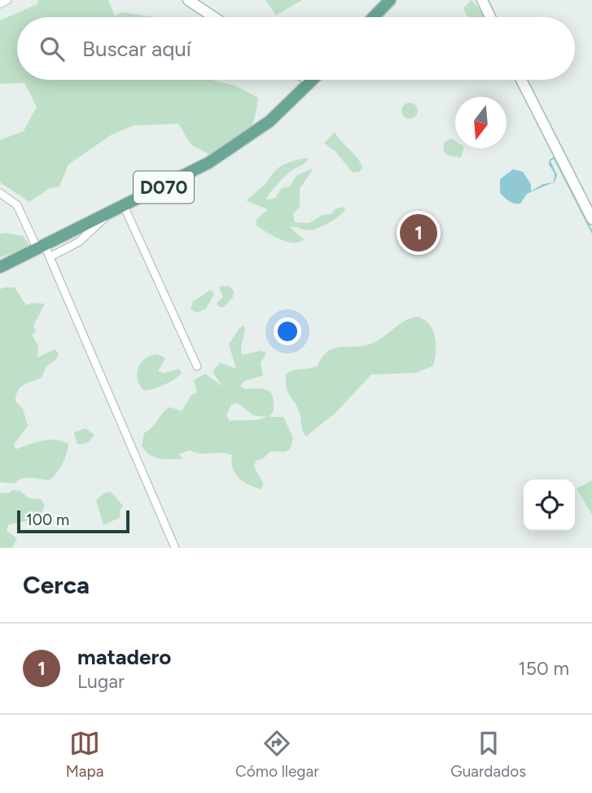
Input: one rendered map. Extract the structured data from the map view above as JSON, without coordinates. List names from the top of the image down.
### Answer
{
  "streets": {
    "main road": ["D070"]
  },
  "scale_bar": "100 m",
  "north": "bottom",
  "page": {
    "search": "Buscar aquí",
    "pins": "1",
    "scale": "100 m",
    "heading": "Cerca",
    "list": [
      {
        "mark": "1",
        "name": "matadero",
        "note": "Lugar",
        "value": "150 m"
      }
    ],
    "nav": ["Mapa", "Cómo llegar", "Guardados"]
  }
}
